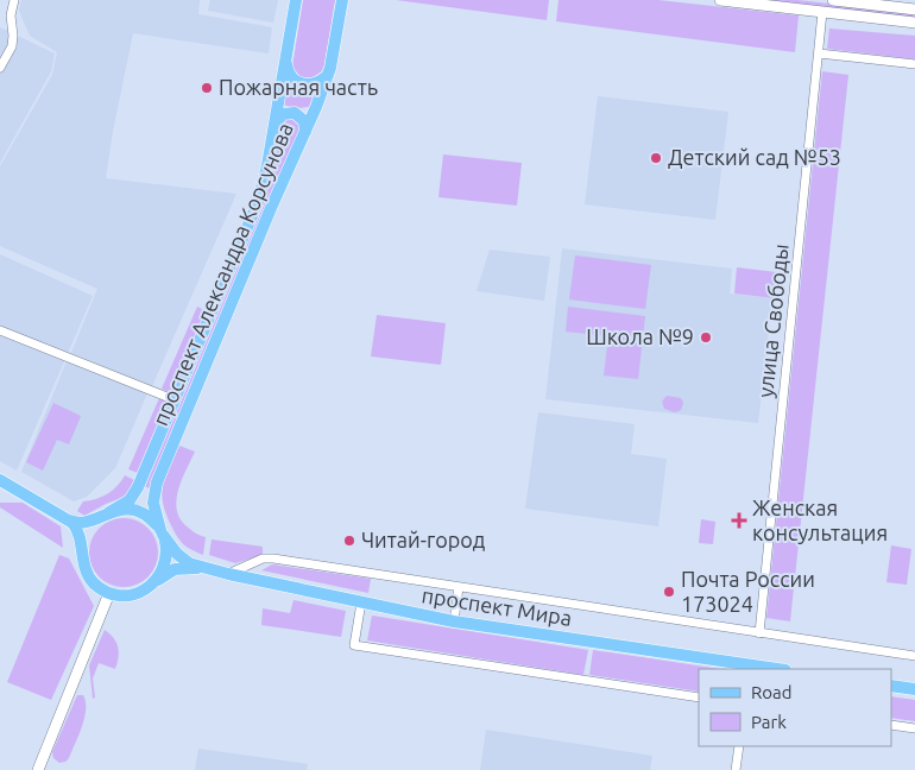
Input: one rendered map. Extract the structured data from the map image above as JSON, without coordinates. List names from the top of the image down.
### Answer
{
  "streets": {
    "main road": ["проспект Александра Корсунова", "проспект Мира"],
    "street": ["улица Свободы"]
  },
  "crossings": [
    ["проспект Александра Корсунова", "проспект Мира"]
  ],
  "places": {
    "other": [
      "Пожарная часть",
      "Детский сад №53",
      "Школа №9",
      "Читай-город",
      "Почта России 173024"
    ],
    "health": ["Женская консультация"]
  },
  "legend": ["Road", "Park"]
}
